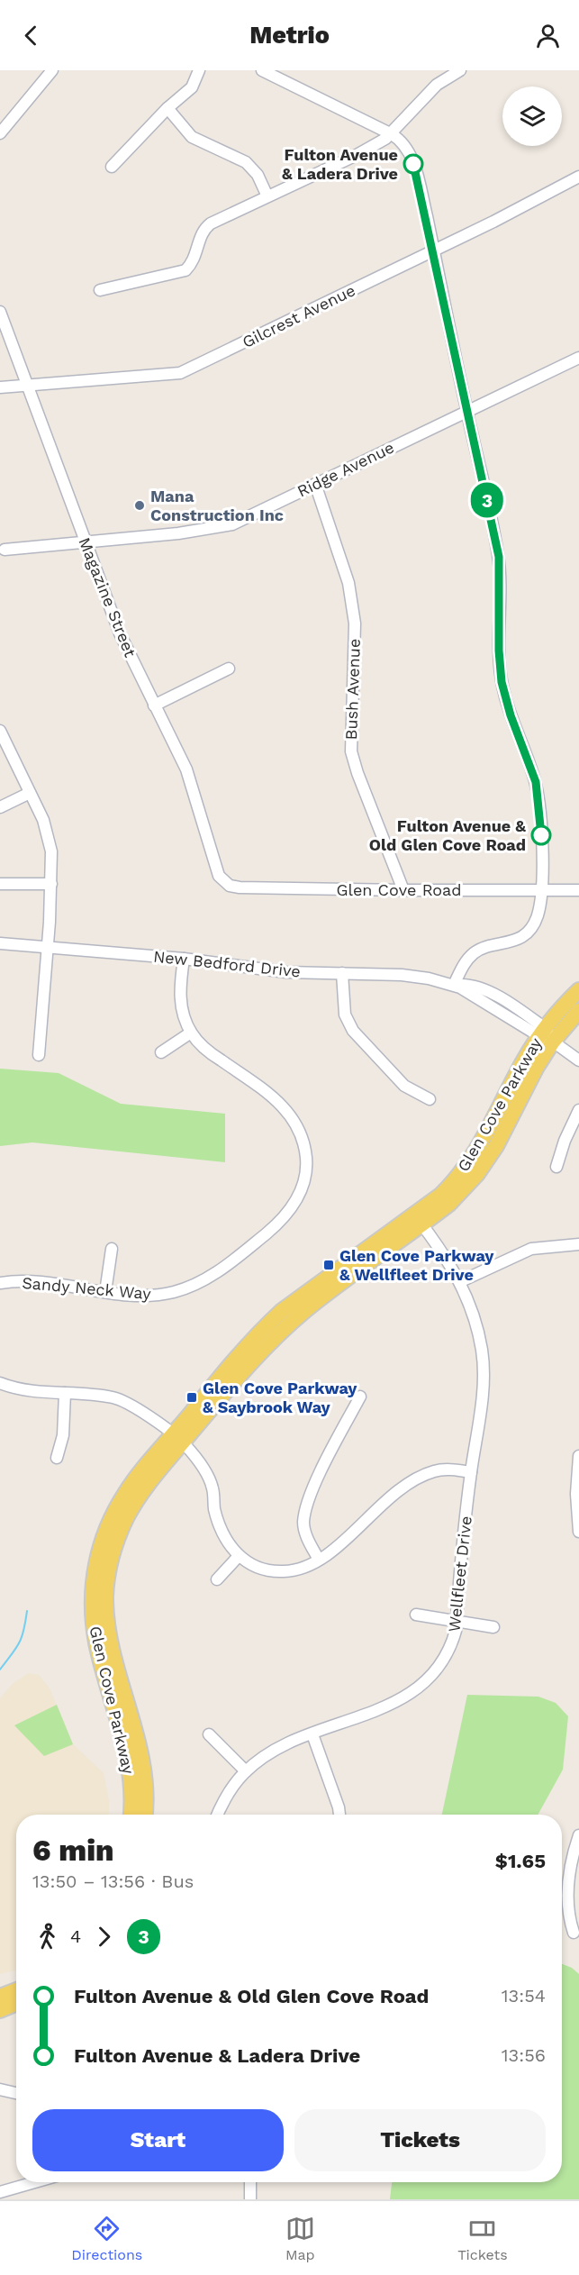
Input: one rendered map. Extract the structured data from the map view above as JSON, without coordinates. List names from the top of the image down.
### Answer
{
  "streets": {
    "main road": ["Glen Cove Parkway"],
    "street": [
      "Gilcrest Avenue",
      "Ridge Avenue",
      "Magazine Street",
      "Bush Avenue",
      "Glen Cove Road",
      "New Bedford Drive",
      "Sandy Neck Way",
      "Wellfleet Drive"
    ]
  },
  "crossings": [
    ["Gilcrest Avenue", "Magazine Street"],
    ["Ridge Avenue", "Magazine Street"],
    ["Ridge Avenue", "Bush Avenue"],
    ["Magazine Street", "Glen Cove Road"],
    ["Bush Avenue", "Glen Cove Road"],
    ["New Bedford Drive", "Glen Cove Parkway"],
    ["New Bedford Drive", "Sandy Neck Way"],
    ["Glen Cove Parkway", "Wellfleet Drive"]
  ],
  "places": {
    "other": ["Fulton Avenue & Ladera Drive", "Mana Construction Inc", "Fulton Avenue & Old Glen Cove Road"],
    "transit": ["Glen Cove Parkway & Wellfleet Drive", "Glen Cove Parkway & Saybrook Way"]
  },
  "lines": ["bus line 3"],
  "page": {
    "header": "Metrio",
    "on_map": "3",
    "heading": ["6 min", "13:50 – 13:56 · Bus", "$1.65"],
    "legs": ["4", "3"],
    "list": [
      {
        "name": "Fulton Avenue & Old Glen Cove Road",
        "value": "13:54"
      },
      {
        "name": "Fulton Avenue & Ladera Drive",
        "value": "13:56"
      }
    ],
    "buttons": ["Start", "Tickets"],
    "tabs": ["Directions", "Map", "Tickets"]
  }
}
